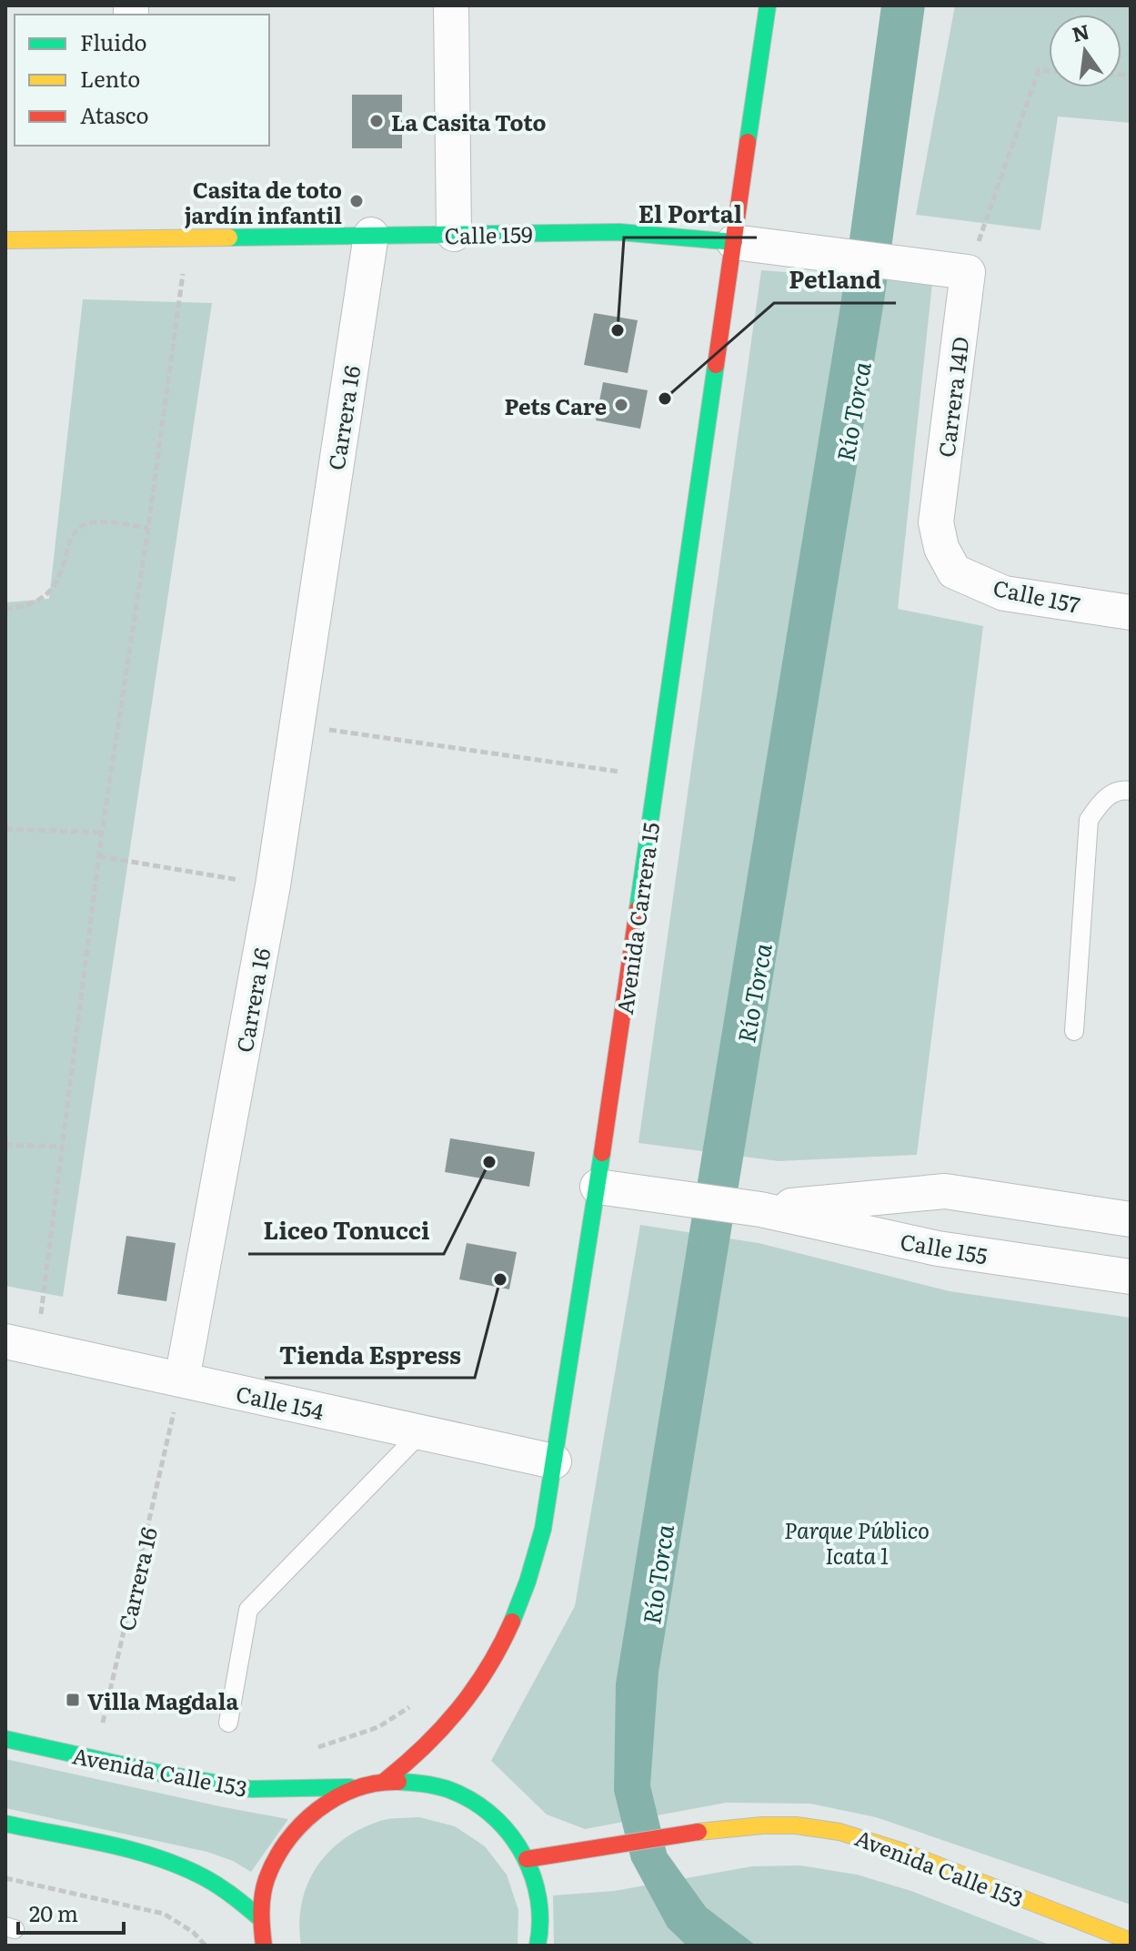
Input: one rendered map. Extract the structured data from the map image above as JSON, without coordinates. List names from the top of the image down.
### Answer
{
  "streets": {
    "street": [
      "Calle 159",
      "Carrera 14D",
      "Carrera 16",
      "Calle 157",
      "Avenida Carrera 15",
      "Calle 155",
      "Calle 154",
      "Avenida Calle 153"
    ]
  },
  "crossings": [
    ["Calle 159", "Carrera 14D"],
    ["Calle 159", "Carrera 16"],
    ["Calle 159", "Avenida Carrera 15"],
    ["Carrera 14D", "Calle 157"],
    ["Carrera 16", "Calle 154"],
    ["Carrera 16", "Avenida Calle 153"],
    ["Avenida Carrera 15", "Calle 155"],
    ["Avenida Carrera 15", "Calle 154"]
  ],
  "water": ["Río Torca"],
  "parks": ["Parque Público Icata 1"],
  "places": {
    "other": [
      "La Casita Toto",
      "Casita de toto jardín infantil",
      "El Portal",
      "Petland",
      "Pets Care",
      "Liceo Tonucci",
      "Tienda Espress"
    ],
    "transit": ["Villa Magdala"]
  },
  "legend": ["Fluido", "Lento", "Atasco"],
  "scale_bar": "20 m",
  "north": "top"
}
